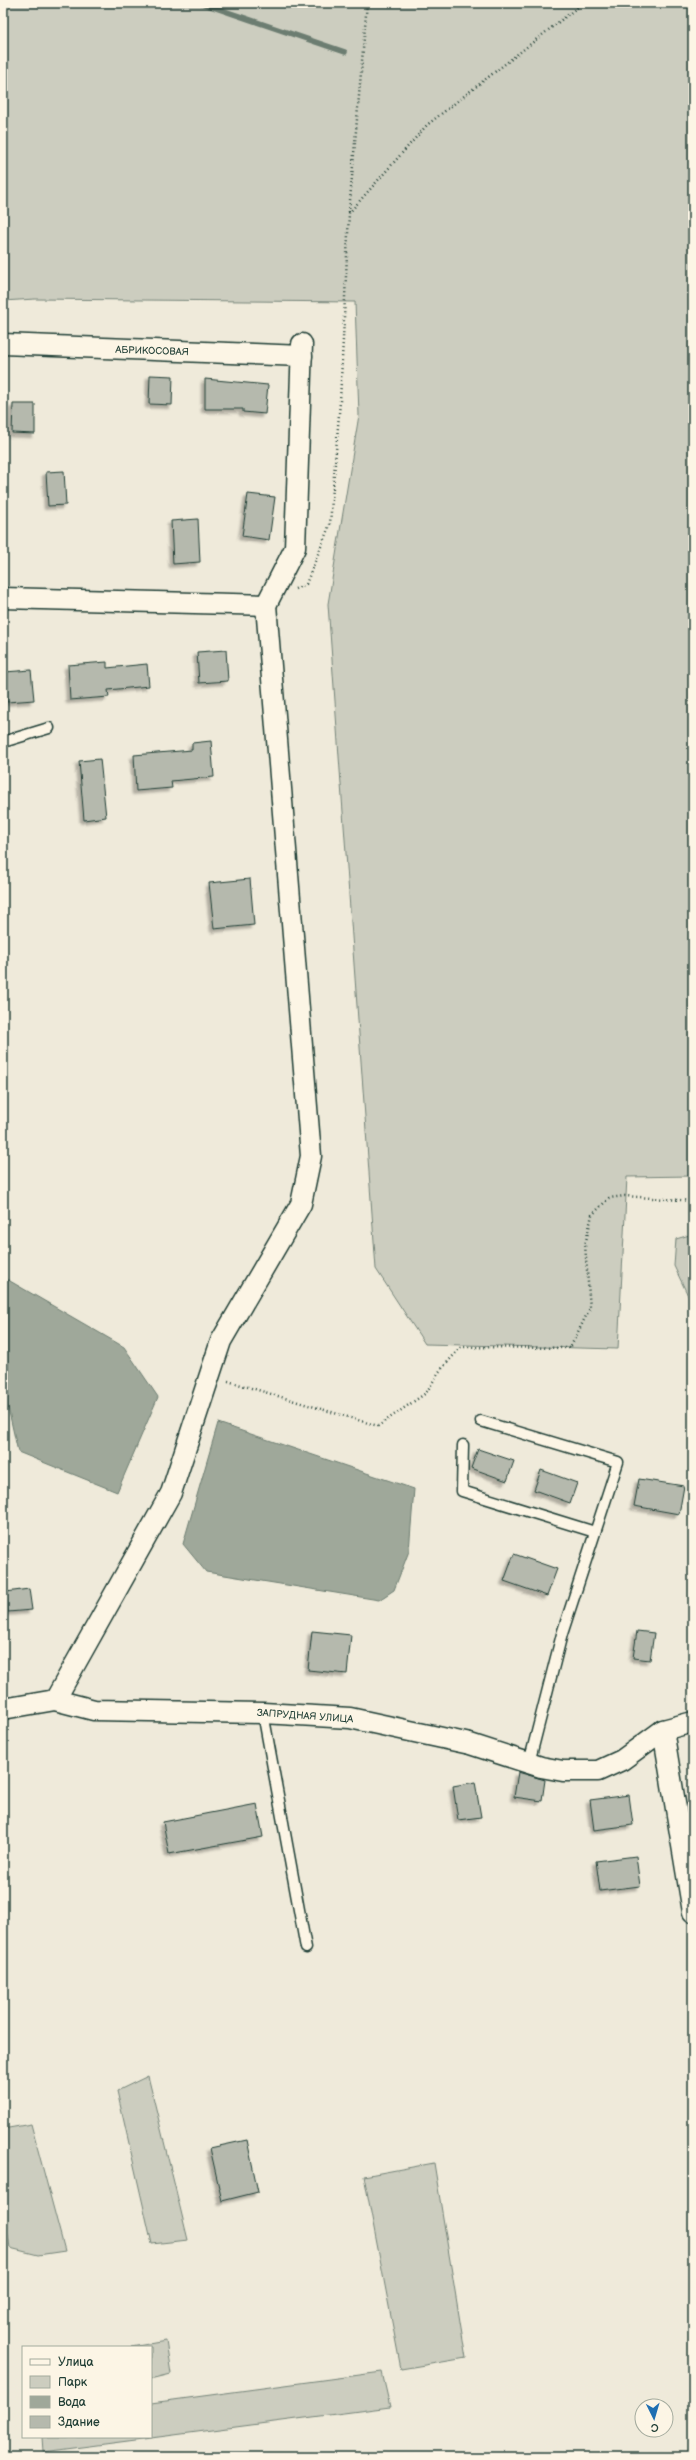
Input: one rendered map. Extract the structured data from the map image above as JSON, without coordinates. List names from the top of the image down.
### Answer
{
  "streets": {
    "street": ["АБРИКОСОВАЯ", "ЗАПРУДНАЯ УЛИЦА"]
  },
  "legend": [
    "Улица",
    "Парк",
    "Вода",
    "Здание"
  ],
  "north": "bottom"
}
